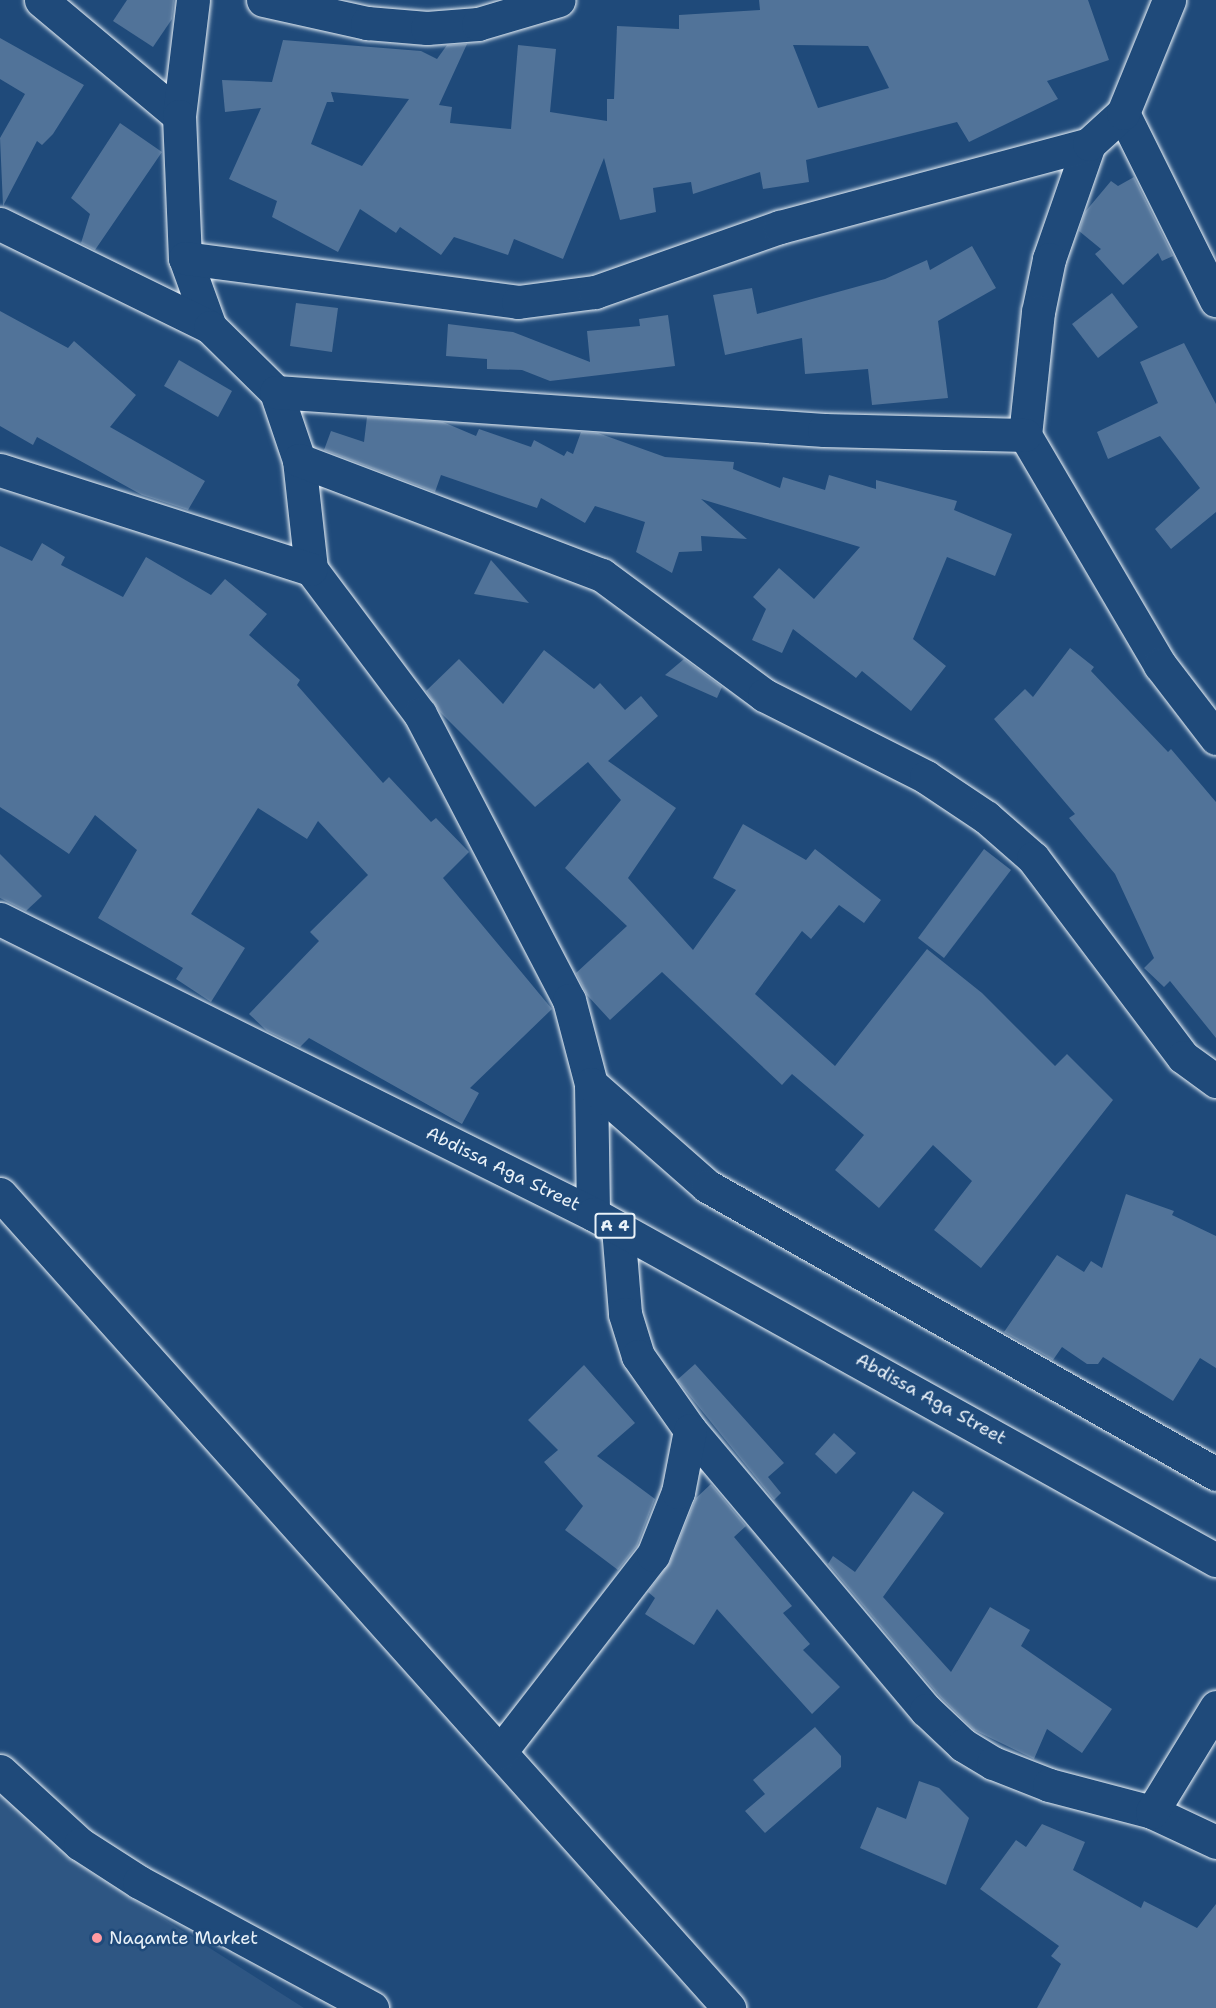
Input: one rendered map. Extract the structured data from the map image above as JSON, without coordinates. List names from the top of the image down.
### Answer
{
  "streets": {
    "main road": ["Abdissa Aga Street", "A 4"]
  },
  "places": ["Naqamte Market"]
}
